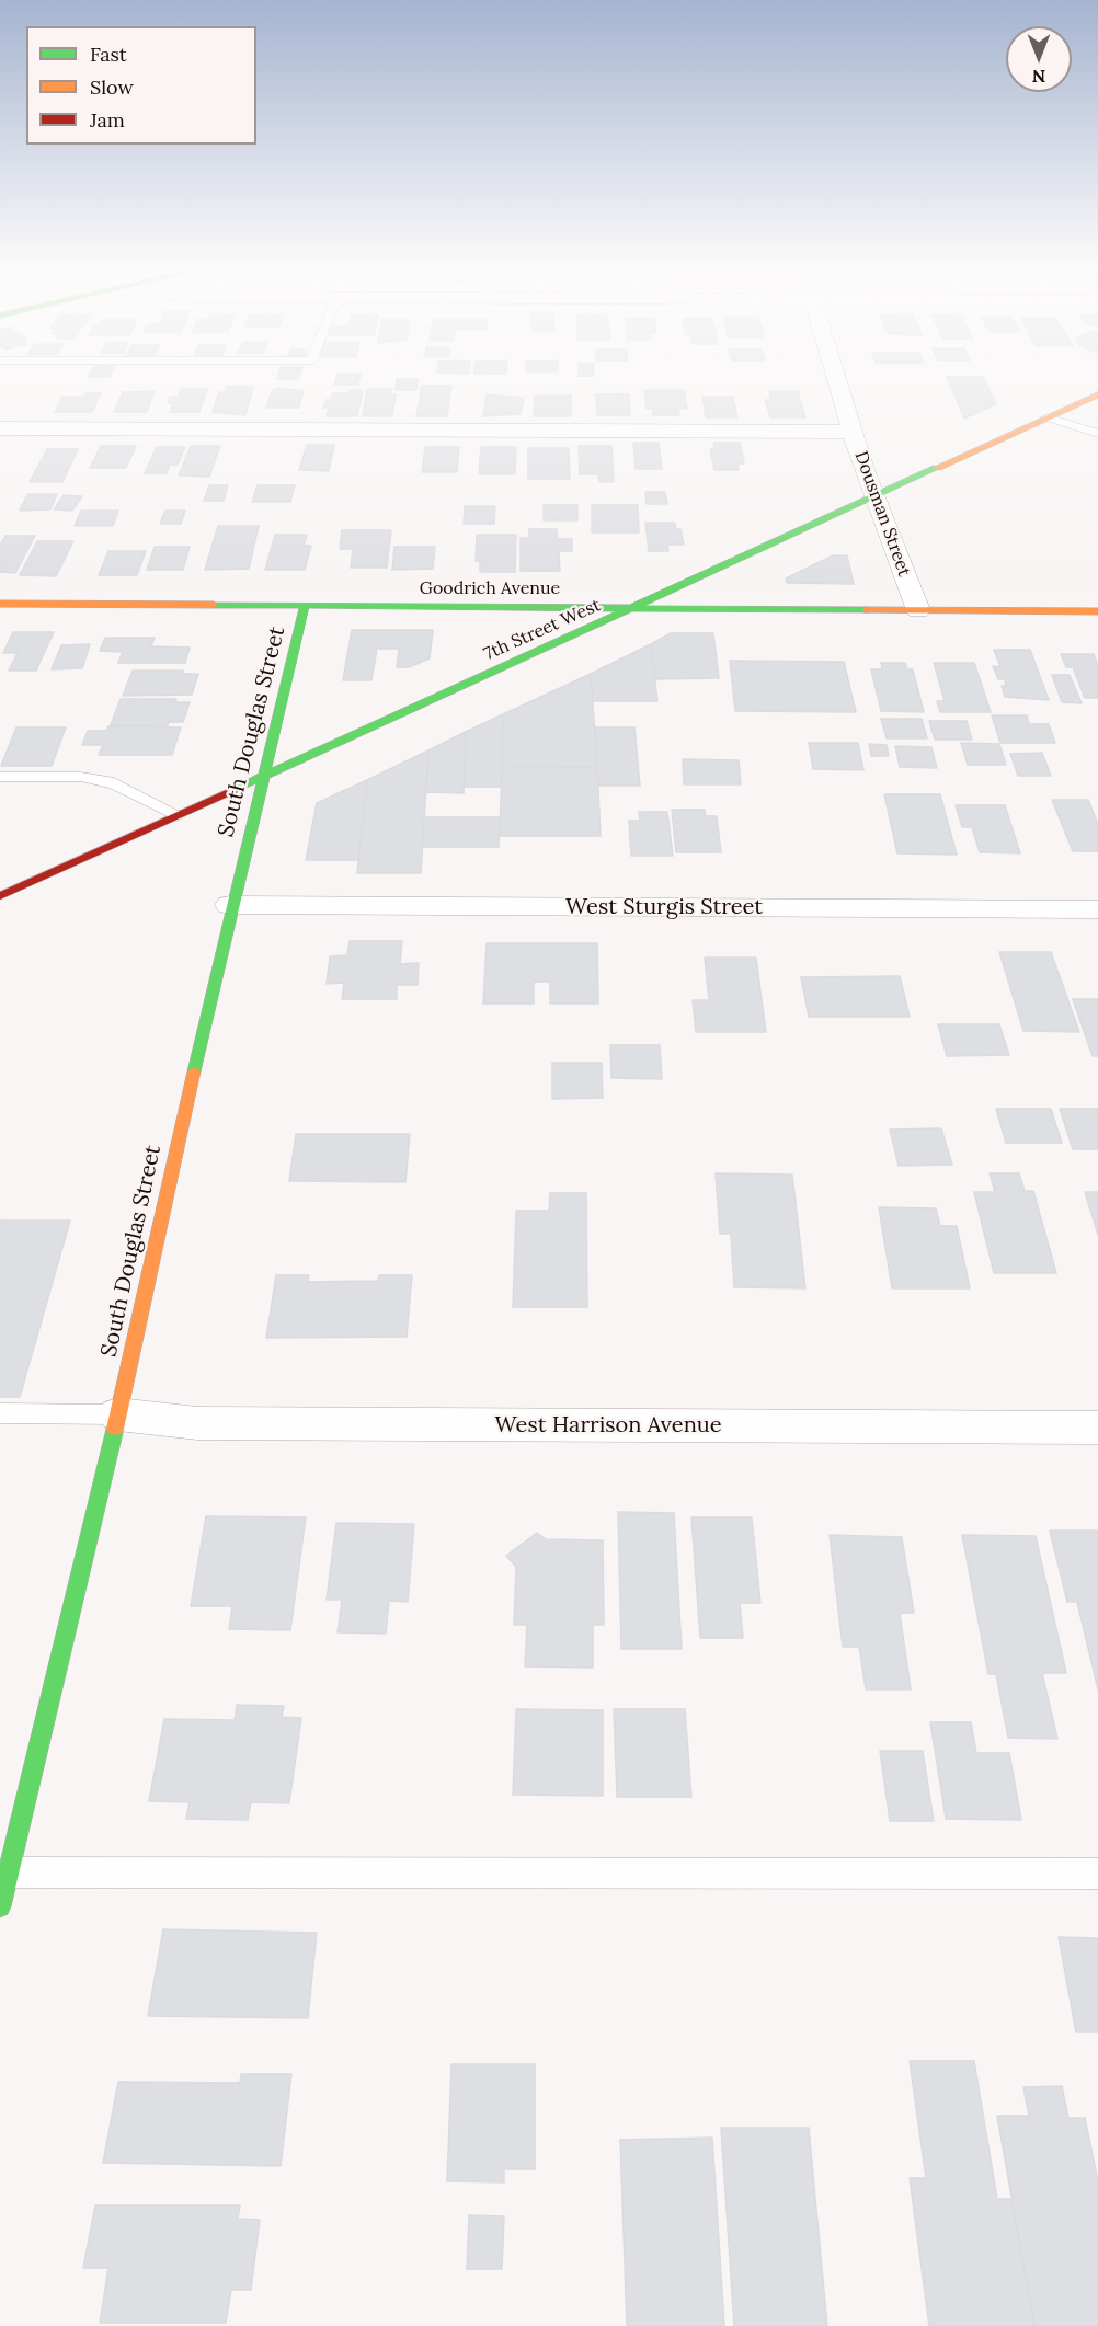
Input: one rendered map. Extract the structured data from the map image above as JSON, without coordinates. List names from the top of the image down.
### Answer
{
  "streets": {
    "street": [
      "Dousman Street",
      "Goodrich Avenue",
      "7th Street West",
      "South Douglas Street",
      "West Sturgis Street",
      "West Harrison Avenue"
    ]
  },
  "crossings": [
    ["Dousman Street", "Goodrich Avenue"],
    ["Dousman Street", "7th Street West"],
    ["Goodrich Avenue", "7th Street West"],
    ["Goodrich Avenue", "South Douglas Street"],
    ["7th Street West", "South Douglas Street"],
    ["South Douglas Street", "West Sturgis Street"],
    ["South Douglas Street", "West Harrison Avenue"]
  ],
  "legend": ["Fast", "Slow", "Jam"],
  "north": "bottom"
}
